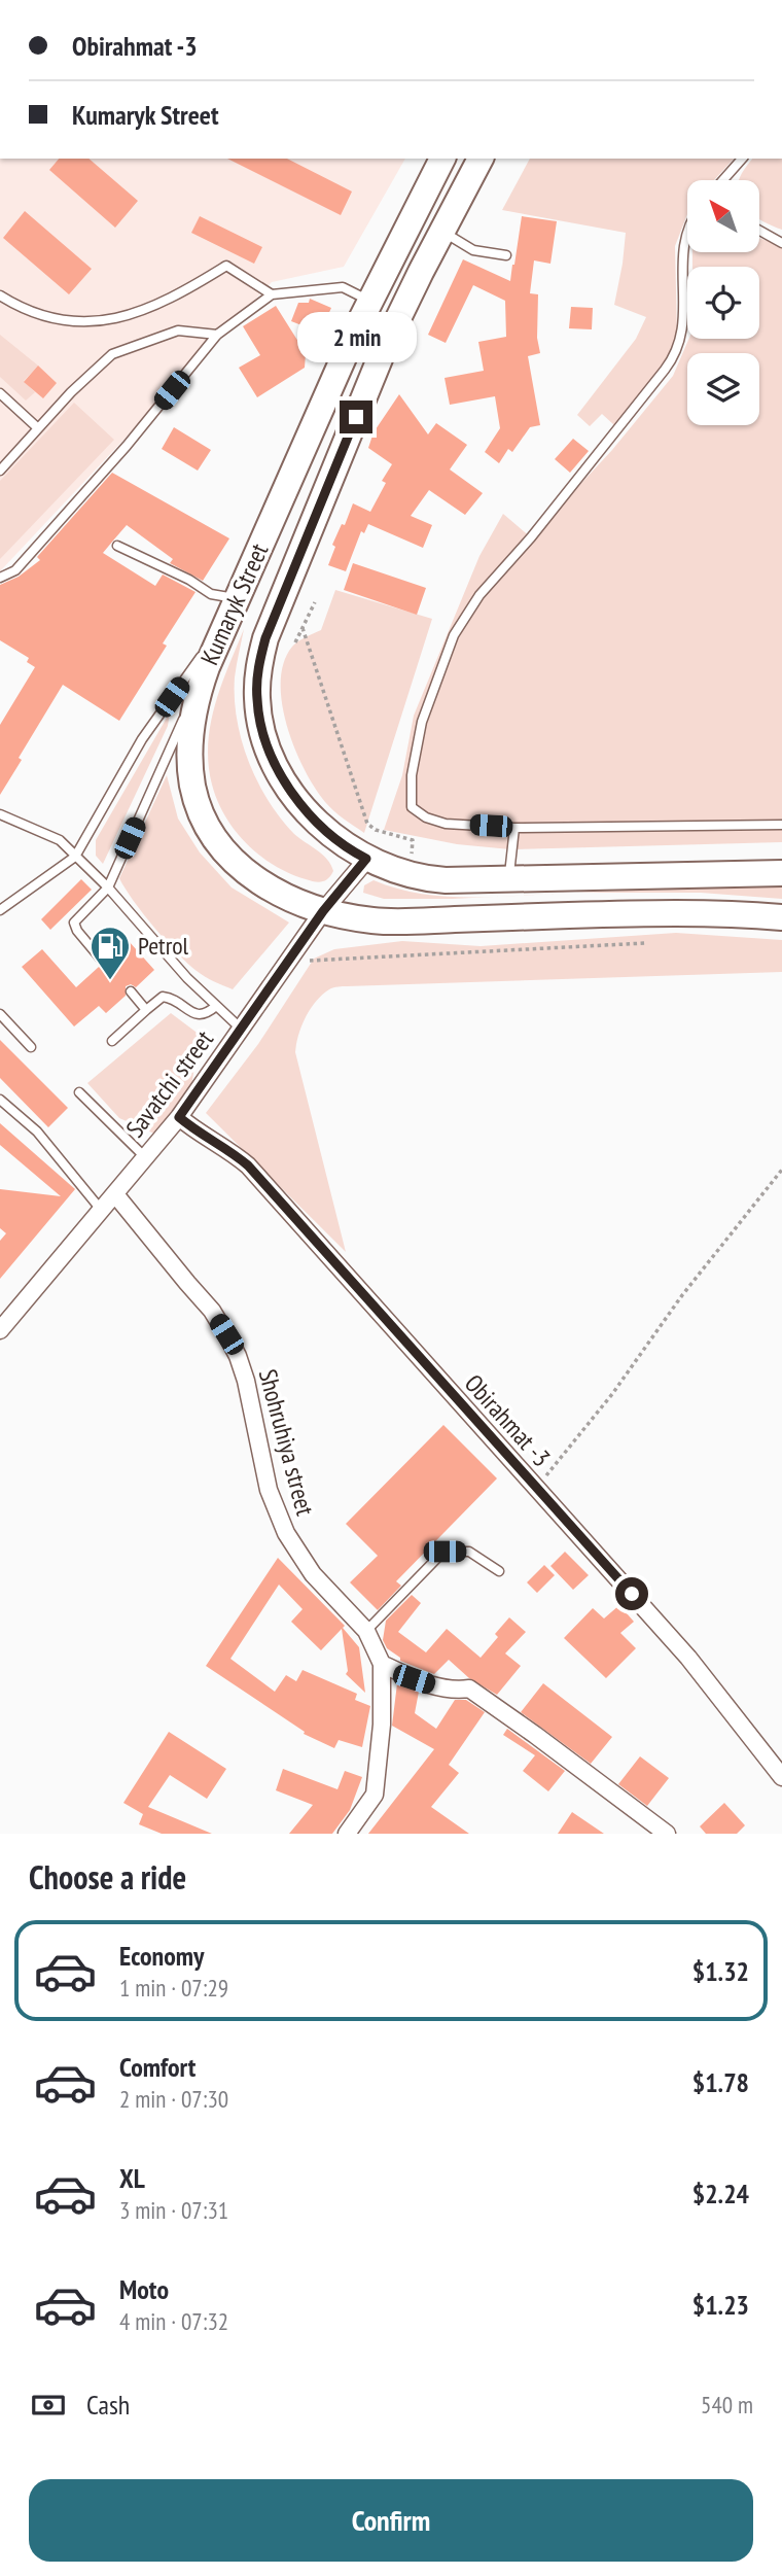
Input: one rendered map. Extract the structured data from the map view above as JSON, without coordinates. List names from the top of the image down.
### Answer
{
  "streets": {
    "main road": ["Kumaryk Street"],
    "street": ["Savatchi street", "Obirahmat -3", "Shohruhiya street"]
  },
  "crossings": [
    ["Kumaryk Street", "Savatchi street"],
    ["Savatchi street", "Obirahmat -3"],
    ["Savatchi street", "Shohruhiya street"]
  ],
  "places": {
    "fuel station": ["Petrol"]
  },
  "north": "top left",
  "page": {
    "banner": ["Obirahmat -3", "Kumaryk Street"],
    "bubble": "2 min",
    "heading": "Choose a ride",
    "list": [
      {
        "name": "Economy",
        "note": "1 min · 07:29",
        "value": "$1.32"
      },
      {
        "name": "Comfort",
        "note": "2 min · 07:30",
        "value": "$1.78"
      },
      {
        "name": "XL",
        "note": "3 min · 07:31",
        "value": "$2.24"
      },
      {
        "name": "Moto",
        "note": "4 min · 07:32",
        "value": "$1.23"
      }
    ],
    "pay": ["Cash", "540 m"],
    "buttons": "Confirm"
  }
}
